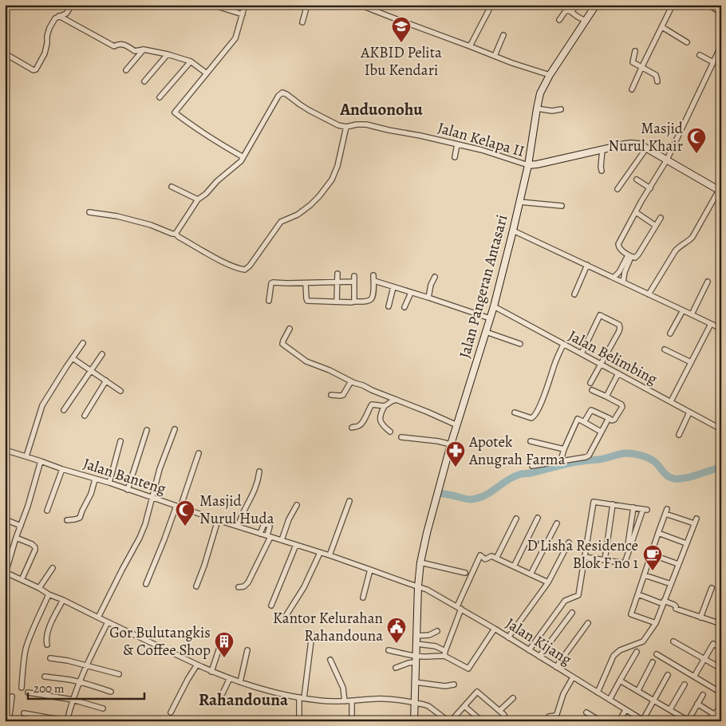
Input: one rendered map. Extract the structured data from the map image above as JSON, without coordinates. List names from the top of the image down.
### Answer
{
  "streets": {
    "street": [
      "Jalan Kelapa II",
      "Jalan Pangeran Antasari",
      "Jalan Belimbing",
      "Jalan Banteng",
      "Jalan Kijang"
    ]
  },
  "crossings": [
    ["Jalan Kelapa II", "Jalan Pangeran Antasari"],
    ["Jalan Pangeran Antasari", "Jalan Belimbing"],
    ["Jalan Pangeran Antasari", "Jalan Banteng"],
    ["Jalan Pangeran Antasari", "Jalan Kijang"],
    ["Jalan Banteng", "Jalan Kijang"]
  ],
  "districts": ["Anduonohu", "Rahandouna"],
  "places": {
    "school or university": ["AKBID Pelita Ibu Kendari"],
    "mosque": ["Masjid Nurul Khair", "Masjid Nurul Huda"],
    "pharmacy": ["Apotek Anugrah Farma"],
    "cafe": ["D'Lisha Residence Blok F no 1"],
    "public building": ["Kantor Kelurahan Rahandouna"],
    "building": ["Gor Bulutangkis & Coffee Shop"]
  },
  "scale_bar": "200 m"
}
